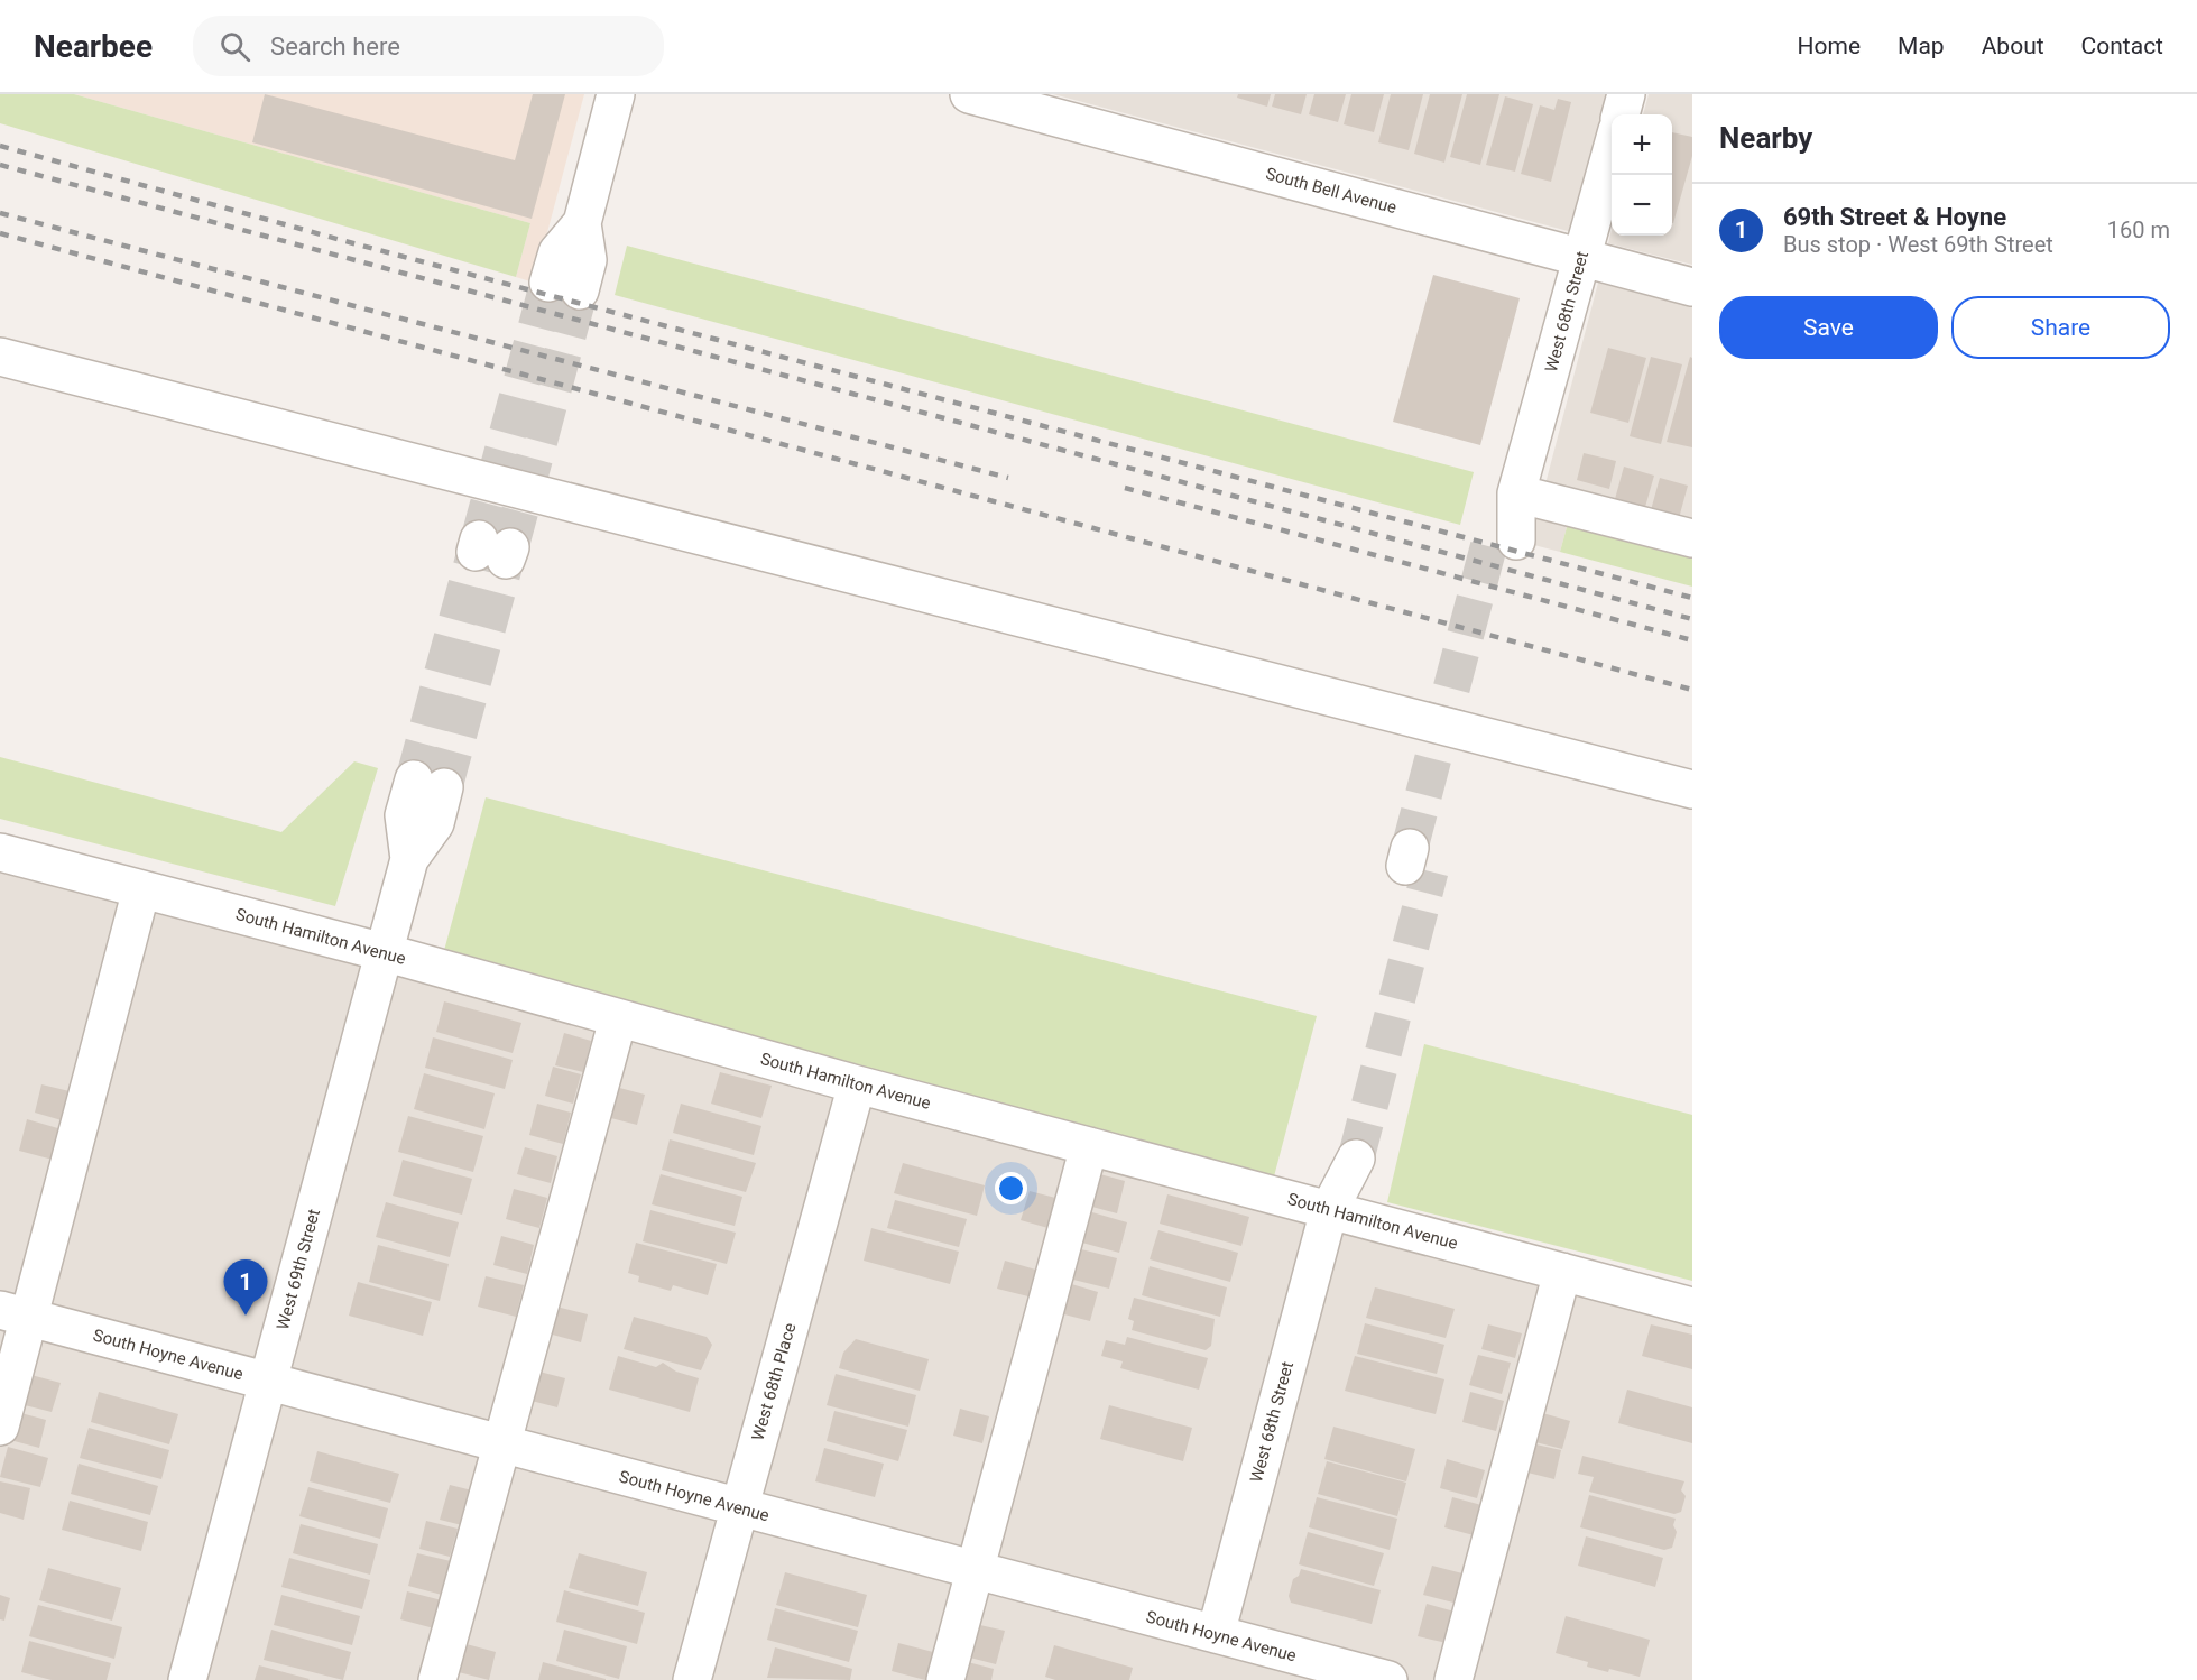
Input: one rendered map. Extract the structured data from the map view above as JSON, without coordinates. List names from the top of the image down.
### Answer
{
  "streets": {
    "street": [
      "South Bell Avenue",
      "West 68th Street",
      "South Hamilton Avenue",
      "West 69th Street",
      "South Hoyne Avenue",
      "West 68th Place"
    ]
  },
  "crossings": [
    ["South Bell Avenue", "West 68th Street"],
    ["West 68th Street", "South Hamilton Avenue"],
    ["West 68th Street", "South Hoyne Avenue"],
    ["South Hamilton Avenue", "West 69th Street"],
    ["South Hamilton Avenue", "West 68th Place"],
    ["West 69th Street", "South Hoyne Avenue"],
    ["South Hoyne Avenue", "West 68th Place"]
  ],
  "page": {
    "header": "Nearbee",
    "search": "Search here",
    "nav": [
      "Home",
      "Map",
      "About",
      "Contact"
    ],
    "heading": "Nearby",
    "map_buttons": ["+", "−"],
    "list": [
      {
        "mark": "1",
        "name": "69th Street & Hoyne",
        "note": "Bus stop · West 69th Street",
        "value": "160 m"
      }
    ],
    "buttons": ["Save", "Share"],
    "pins": "1"
  }
}
